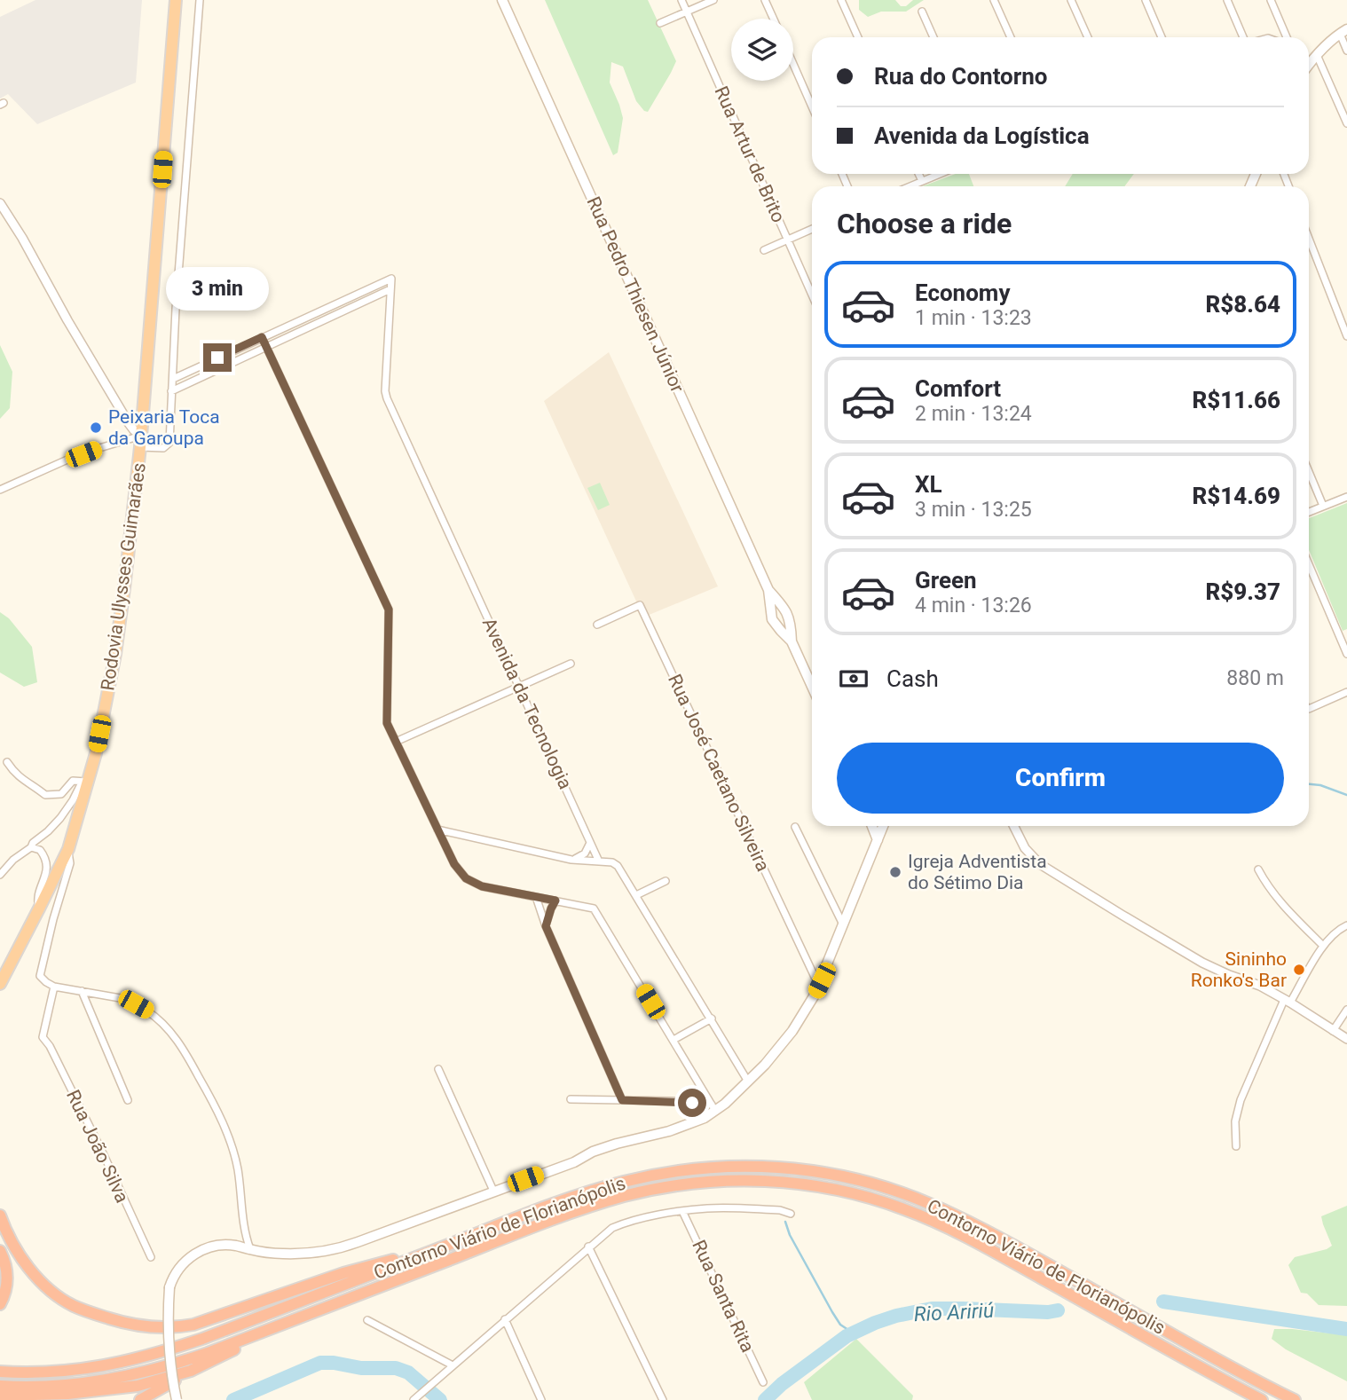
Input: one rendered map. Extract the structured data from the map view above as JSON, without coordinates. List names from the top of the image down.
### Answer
{
  "streets": {
    "highway": ["Rodovia Ulysses Guimarães", "Contorno Viário de Florianópolis"],
    "main road": ["Rua Pedro Thiesen Júnior"],
    "street": [
      "Rua Artur de Brito",
      "Avenida da Tecnologia",
      "Rua José Caetano Silveira",
      "Rua João Silva",
      "Rua Santa Rita"
    ]
  },
  "water": ["Rio Aririú"],
  "places": ["Peixaria Toca da Garoupa", "Igreja Adventista do Sétimo Dia", "Sininho Ronko's Bar"],
  "page": {
    "banner": ["Rua do Contorno", "Avenida da Logística"],
    "heading": "Choose a ride",
    "list": [
      {
        "name": "Economy",
        "note": "1 min · 13:23",
        "value": "R$8.64"
      },
      {
        "name": "Comfort",
        "note": "2 min · 13:24",
        "value": "R$11.66"
      },
      {
        "name": "XL",
        "note": "3 min · 13:25",
        "value": "R$14.69"
      },
      {
        "name": "Green",
        "note": "4 min · 13:26",
        "value": "R$9.37"
      }
    ],
    "bubble": "3 min",
    "pay": ["Cash", "880 m"],
    "buttons": "Confirm"
  }
}
